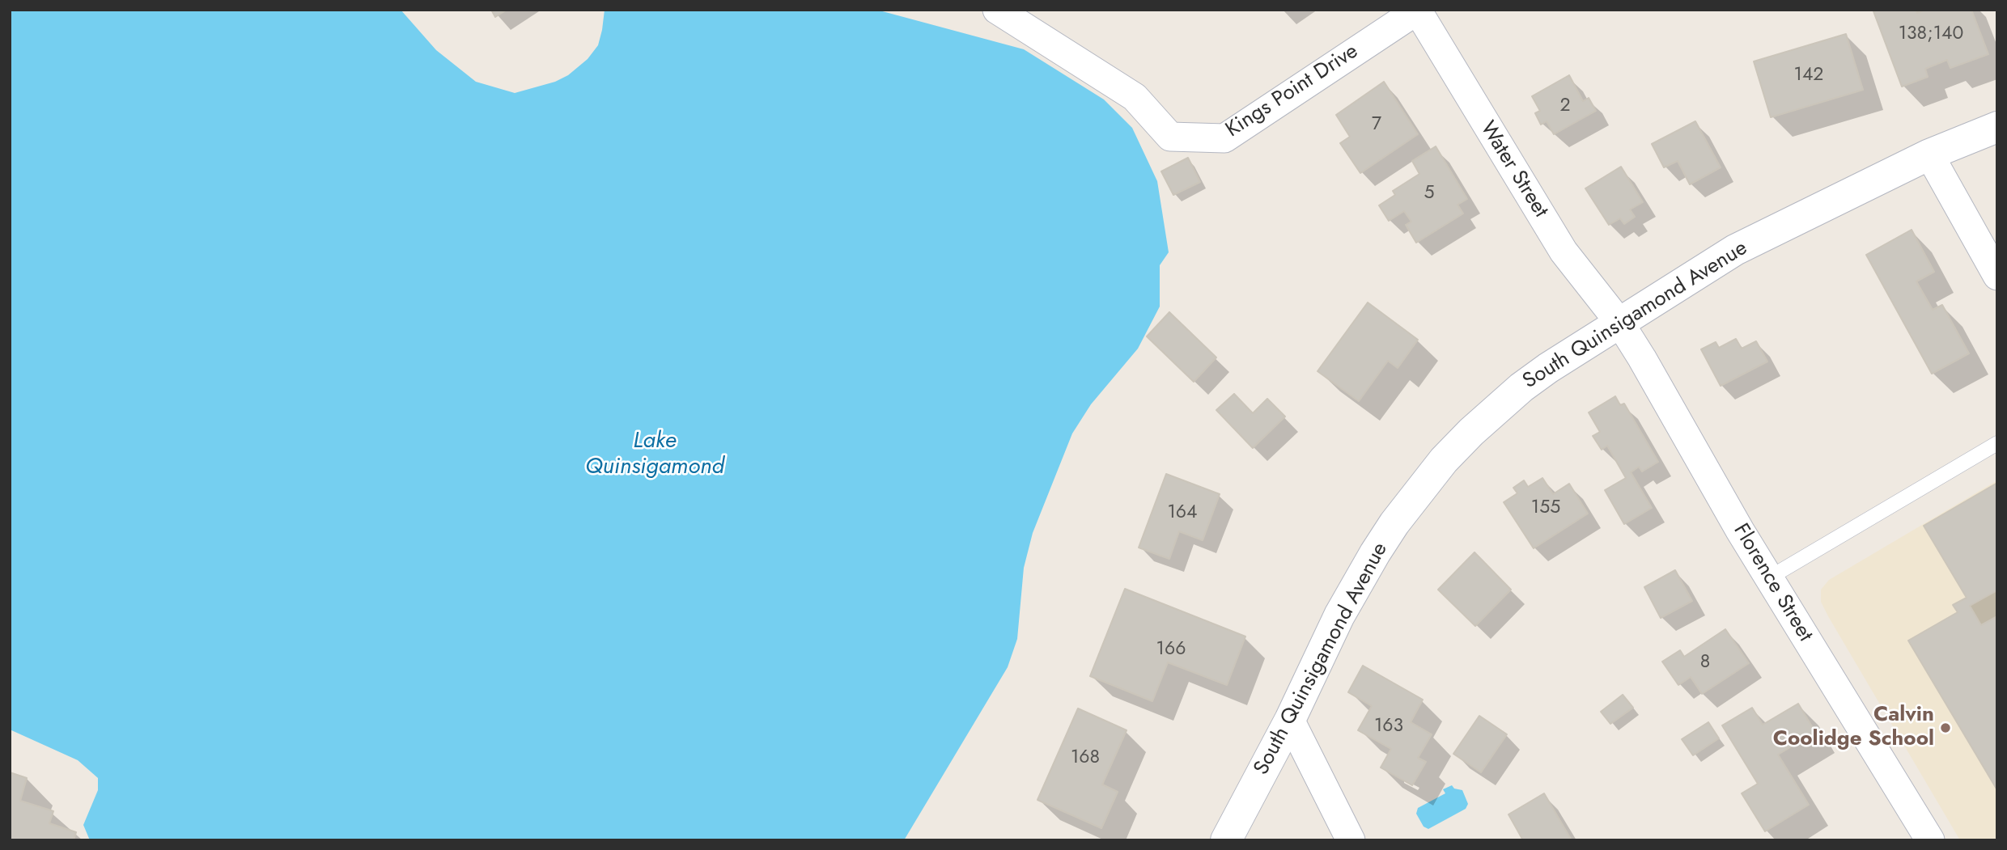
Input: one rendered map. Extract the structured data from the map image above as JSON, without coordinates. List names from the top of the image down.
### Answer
{
  "streets": {
    "main road": ["South Quinsigamond Avenue"],
    "street": ["Kings Point Drive", "Water Street", "Florence Street"]
  },
  "crossings": [
    ["Kings Point Drive", "Water Street"],
    ["Water Street", "South Quinsigamond Avenue"],
    ["Water Street", "Florence Street"],
    ["South Quinsigamond Avenue", "Florence Street"]
  ],
  "water": ["Lake Quinsigamond"],
  "places": ["Calvin Coolidge School"],
  "house_numbers": [
    "138;140",
    "142",
    "2",
    "7",
    "5",
    "155",
    "164",
    "166",
    "8",
    "163",
    "168"
  ]
}
